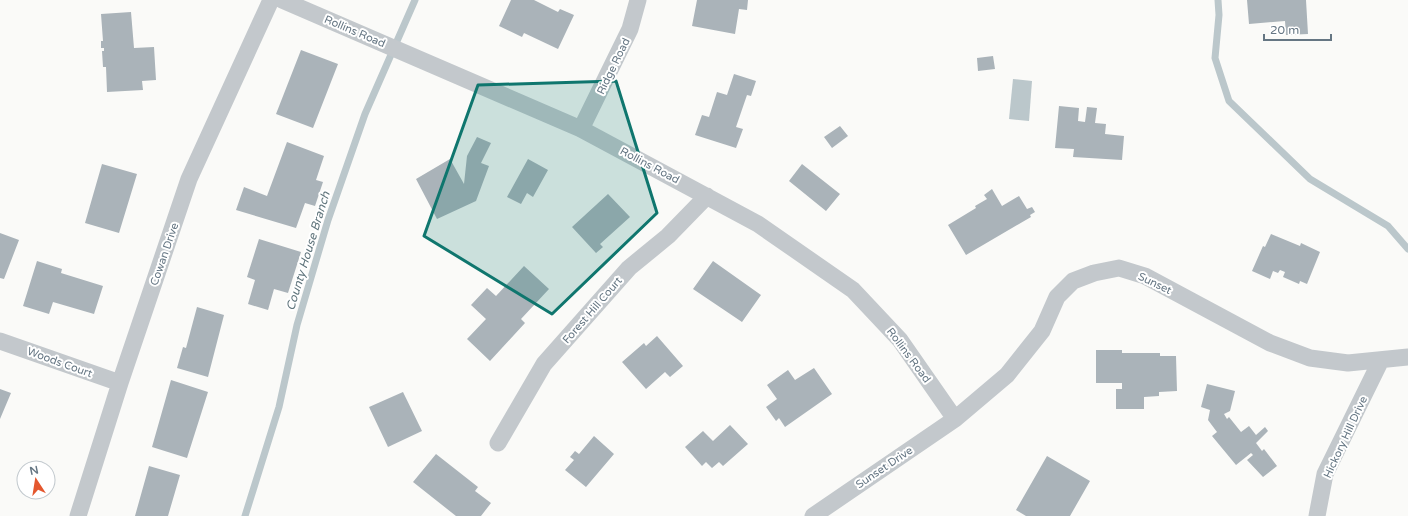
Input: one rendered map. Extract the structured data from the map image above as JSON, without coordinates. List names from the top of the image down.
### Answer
{
  "streets": {
    "street": [
      "Rollins Road",
      "Ridge Road",
      "Cowan Drive",
      "Sunset",
      "Forest Hill Court",
      "Woods Court",
      "Hickory Hill Drive",
      "Sunset Drive"
    ]
  },
  "crossings": [
    ["Rollins Road", "Ridge Road"],
    ["Rollins Road", "Sunset"],
    ["Rollins Road", "Forest Hill Court"],
    ["Rollins Road", "Sunset Drive"],
    ["Cowan Drive", "Woods Court"],
    ["Sunset", "Hickory Hill Drive"],
    ["Sunset", "Sunset Drive"]
  ],
  "water": ["County House Branch"],
  "scale_bar": "20 m",
  "north": "top"
}
